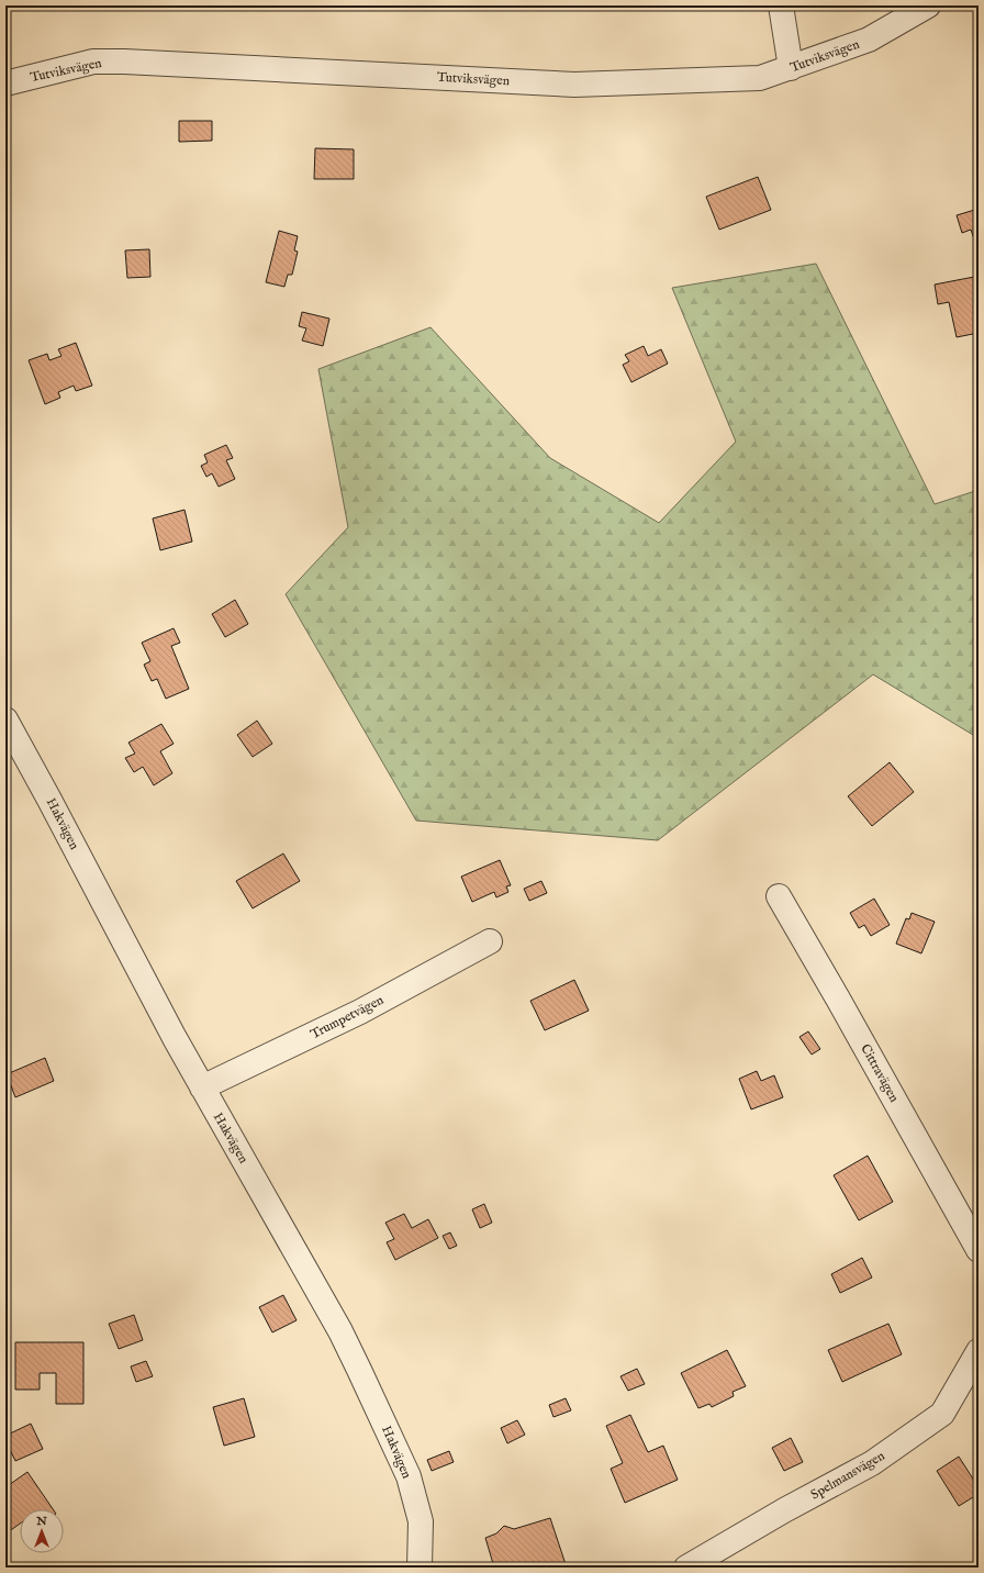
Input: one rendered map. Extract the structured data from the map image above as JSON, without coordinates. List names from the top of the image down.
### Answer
{
  "streets": {
    "street": [
      "Tutviksvägen",
      "Hakvägen",
      "Trumpetvägen",
      "Cittravägen",
      "Spelmansvägen"
    ]
  },
  "crossings": [
    ["Hakvägen", "Trumpetvägen"]
  ],
  "north": "top"
}
